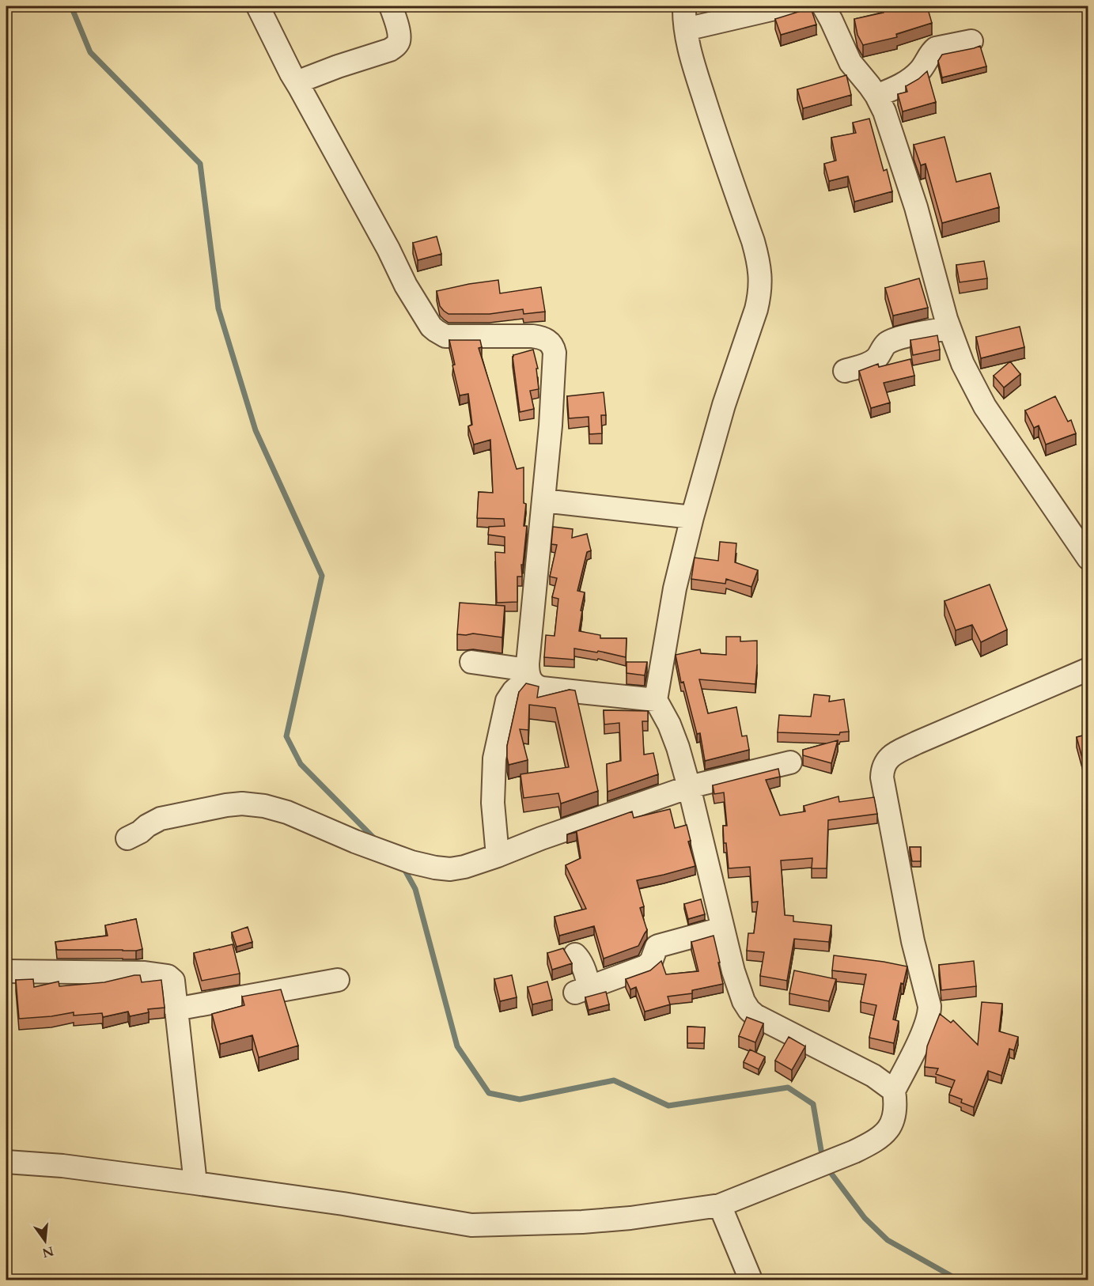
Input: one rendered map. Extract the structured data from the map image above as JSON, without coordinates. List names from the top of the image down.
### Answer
{
  "north": "bottom"
}
